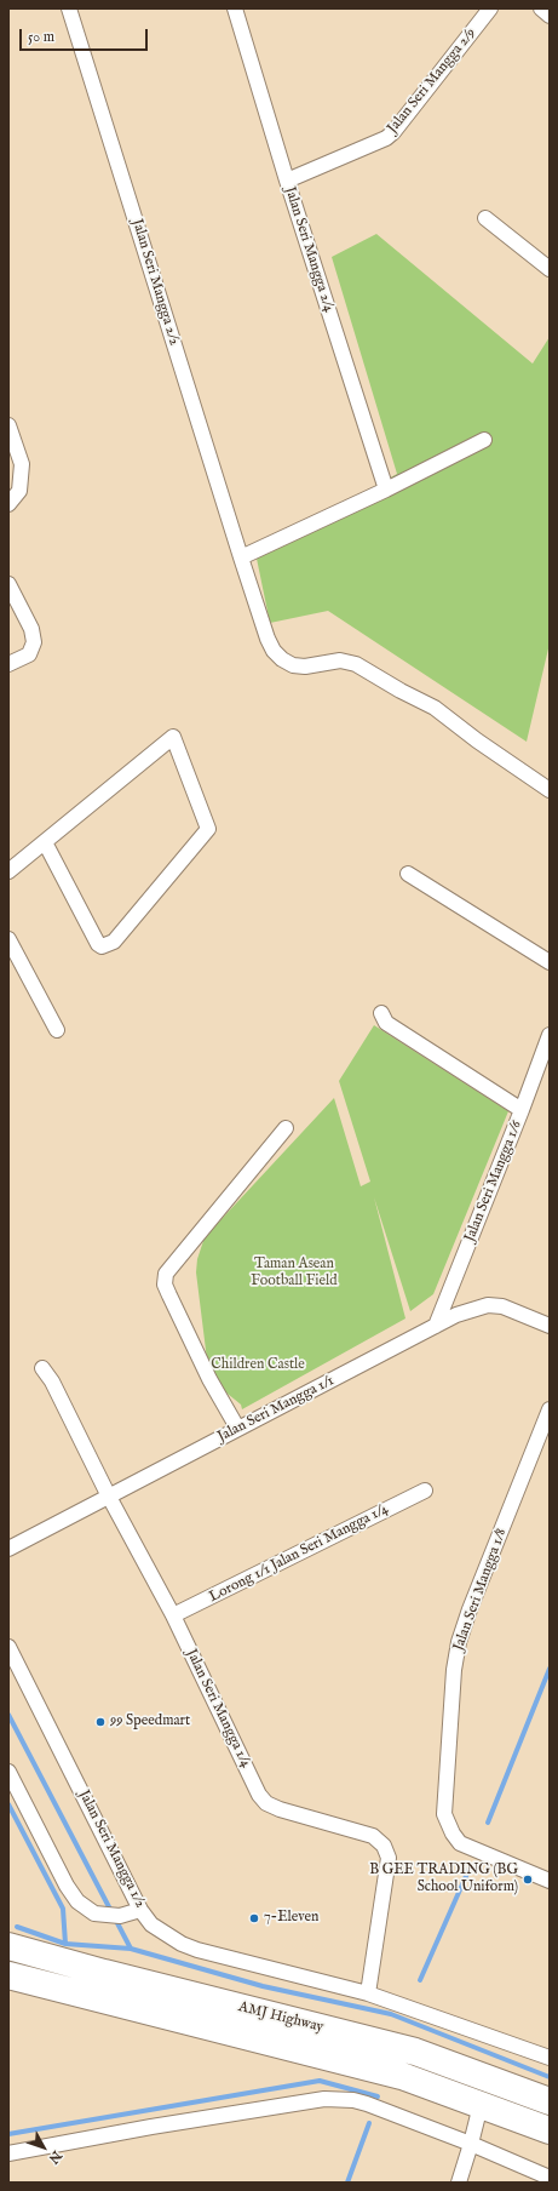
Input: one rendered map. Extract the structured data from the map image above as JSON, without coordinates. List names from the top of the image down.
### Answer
{
  "streets": {
    "highway": ["AMJ Highway"],
    "street": [
      "Jalan Seri Mangga 2/9",
      "Jalan Seri Mangga 2/4",
      "Jalan Seri Mangga 2/2",
      "Jalan Seri Mangga 1/6",
      "Jalan Seri Mangga 1/1",
      "Lorong 1/1 Jalan Seri Mangga 1/4",
      "Jalan Seri Mangga 1/8",
      "Jalan Seri Mangga 1/4",
      "Jalan Seri Mangga 1/2"
    ]
  },
  "crossings": [
    ["Jalan Seri Mangga 2/9", "Jalan Seri Mangga 2/4"],
    ["Jalan Seri Mangga 1/6", "Jalan Seri Mangga 1/1"],
    ["Jalan Seri Mangga 1/1", "Jalan Seri Mangga 1/4"],
    ["Lorong 1/1 Jalan Seri Mangga 1/4", "Jalan Seri Mangga 1/4"],
    ["Jalan Seri Mangga 1/4", "Jalan Seri Mangga 1/2"]
  ],
  "parks": ["Taman Asean Football Field", "Children Castle"],
  "places": ["99 Speedmart", "B GEE TRADING (BG School Uniform)", "7-Eleven"],
  "scale_bar": "50 m",
  "north": "bottom right"
}
